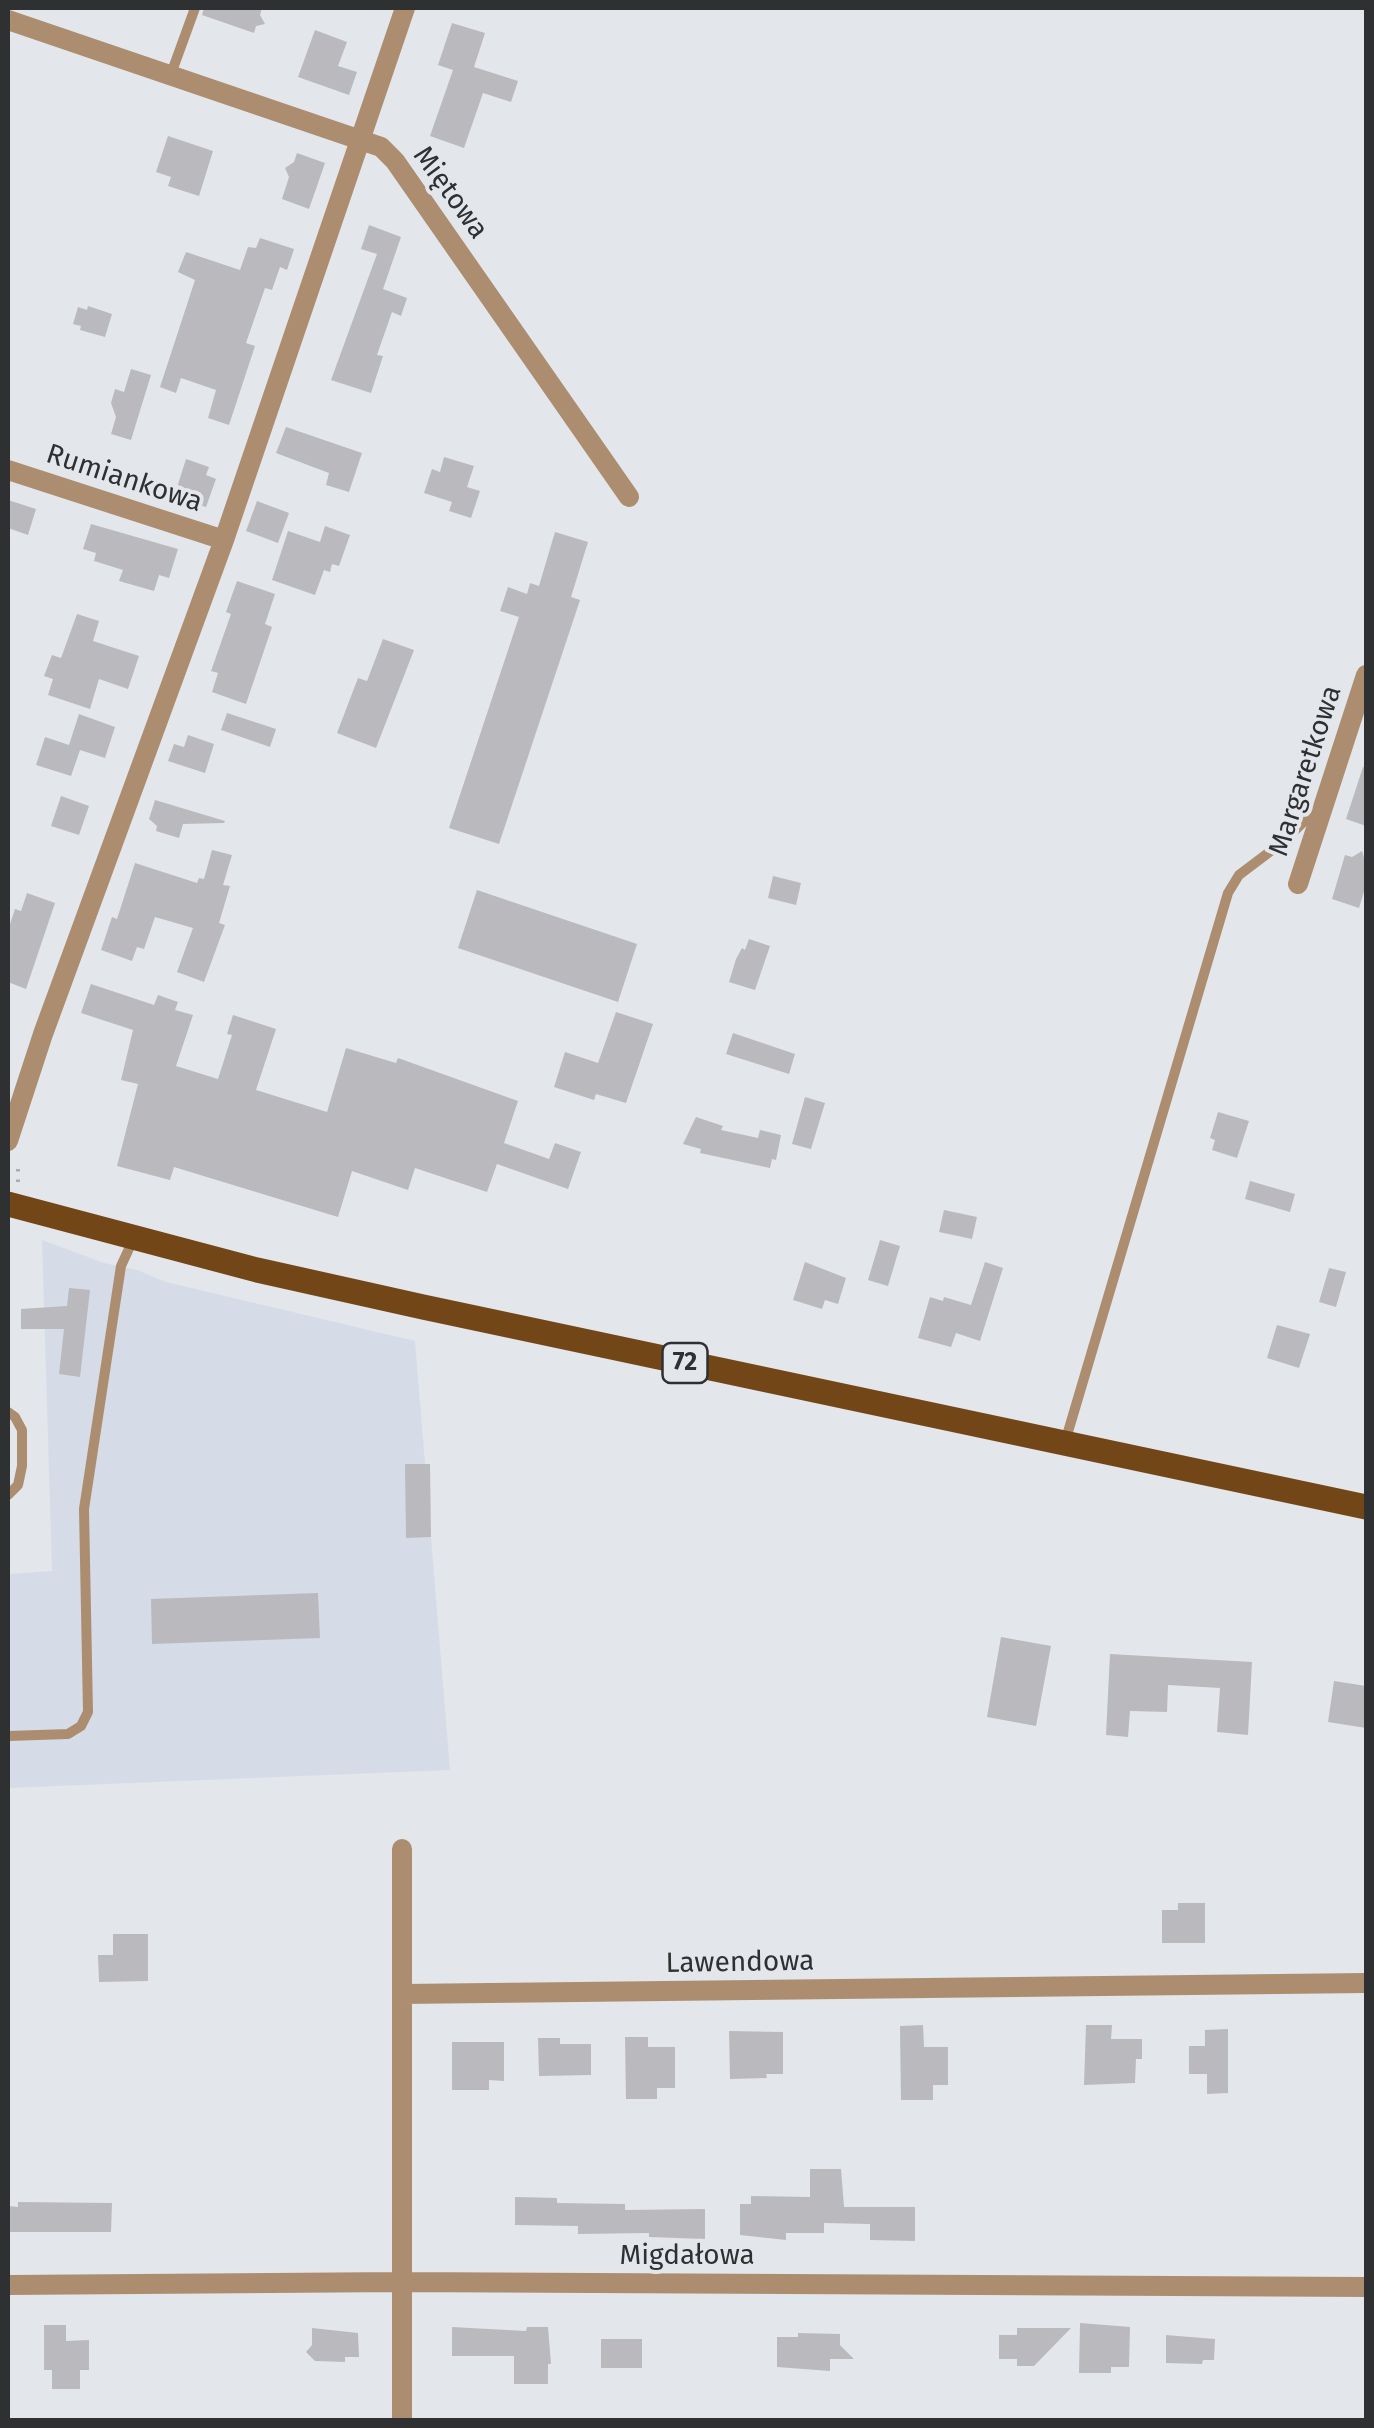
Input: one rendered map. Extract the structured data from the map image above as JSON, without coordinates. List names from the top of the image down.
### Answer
{
  "streets": {
    "main road": ["72"],
    "street": [
      "Miętowa",
      "Rumiankowa",
      "Margaretkowa",
      "Lawendowa",
      "Migdałowa"
    ]
  }
}
